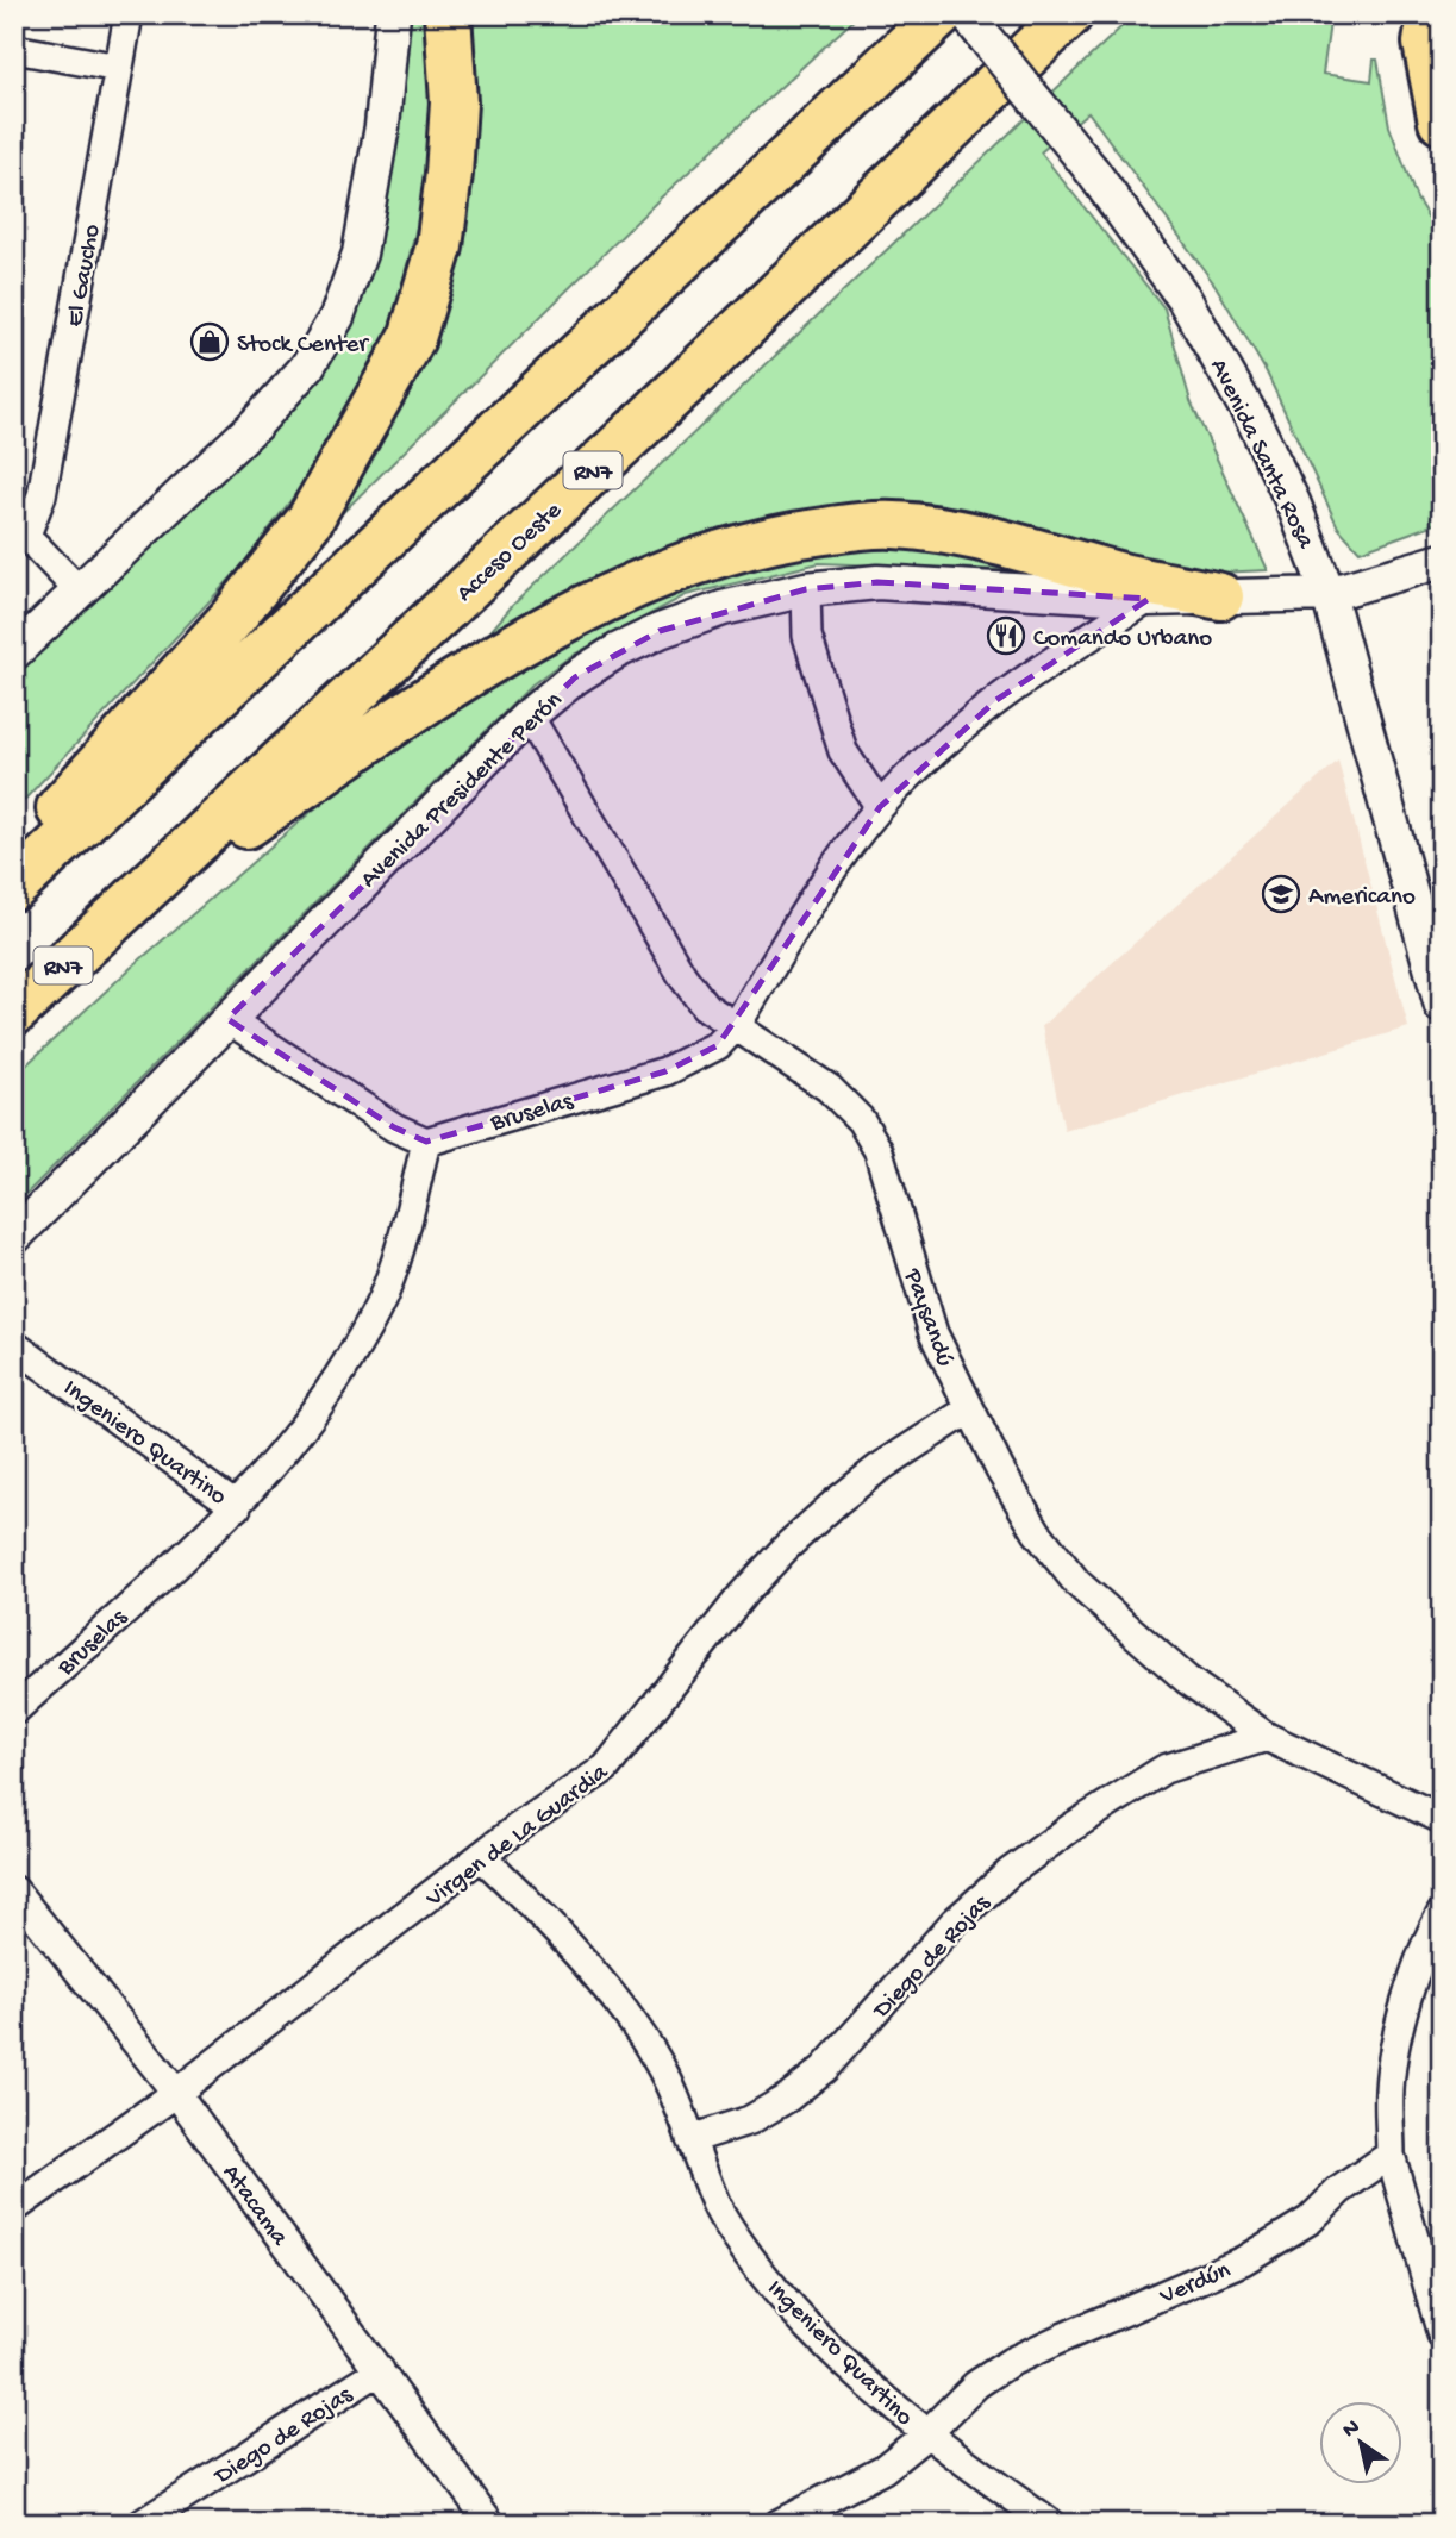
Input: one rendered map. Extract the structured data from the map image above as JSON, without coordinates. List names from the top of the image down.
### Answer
{
  "streets": {
    "highway": ["RN7", "Acceso Oeste"],
    "street": [
      "El Gaucho",
      "Avenida Santa Rosa",
      "Avenida Presidente Perón",
      "Bruselas",
      "Paysandú",
      "Ingeniero Quartino",
      "Virgen de La Guardia",
      "Diego de Rojas",
      "Atacama",
      "Verdún"
    ]
  },
  "crossings": [
    ["Avenida Santa Rosa", "Avenida Presidente Perón"],
    ["Avenida Presidente Perón", "Bruselas"],
    ["Avenida Presidente Perón", "Paysandú"],
    ["Bruselas", "Paysandú"],
    ["Bruselas", "Ingeniero Quartino"],
    ["Paysandú", "Virgen de La Guardia"],
    ["Paysandú", "Diego de Rojas"],
    ["Ingeniero Quartino", "Virgen de La Guardia"],
    ["Ingeniero Quartino", "Diego de Rojas"],
    ["Ingeniero Quartino", "Verdún"],
    ["Virgen de La Guardia", "Atacama"],
    ["Diego de Rojas", "Atacama"]
  ],
  "places": {
    "shop": ["Stock Center"],
    "restaurant": ["Comando Urbano"],
    "school or university": ["Americano"]
  },
  "north": "top left"
}
